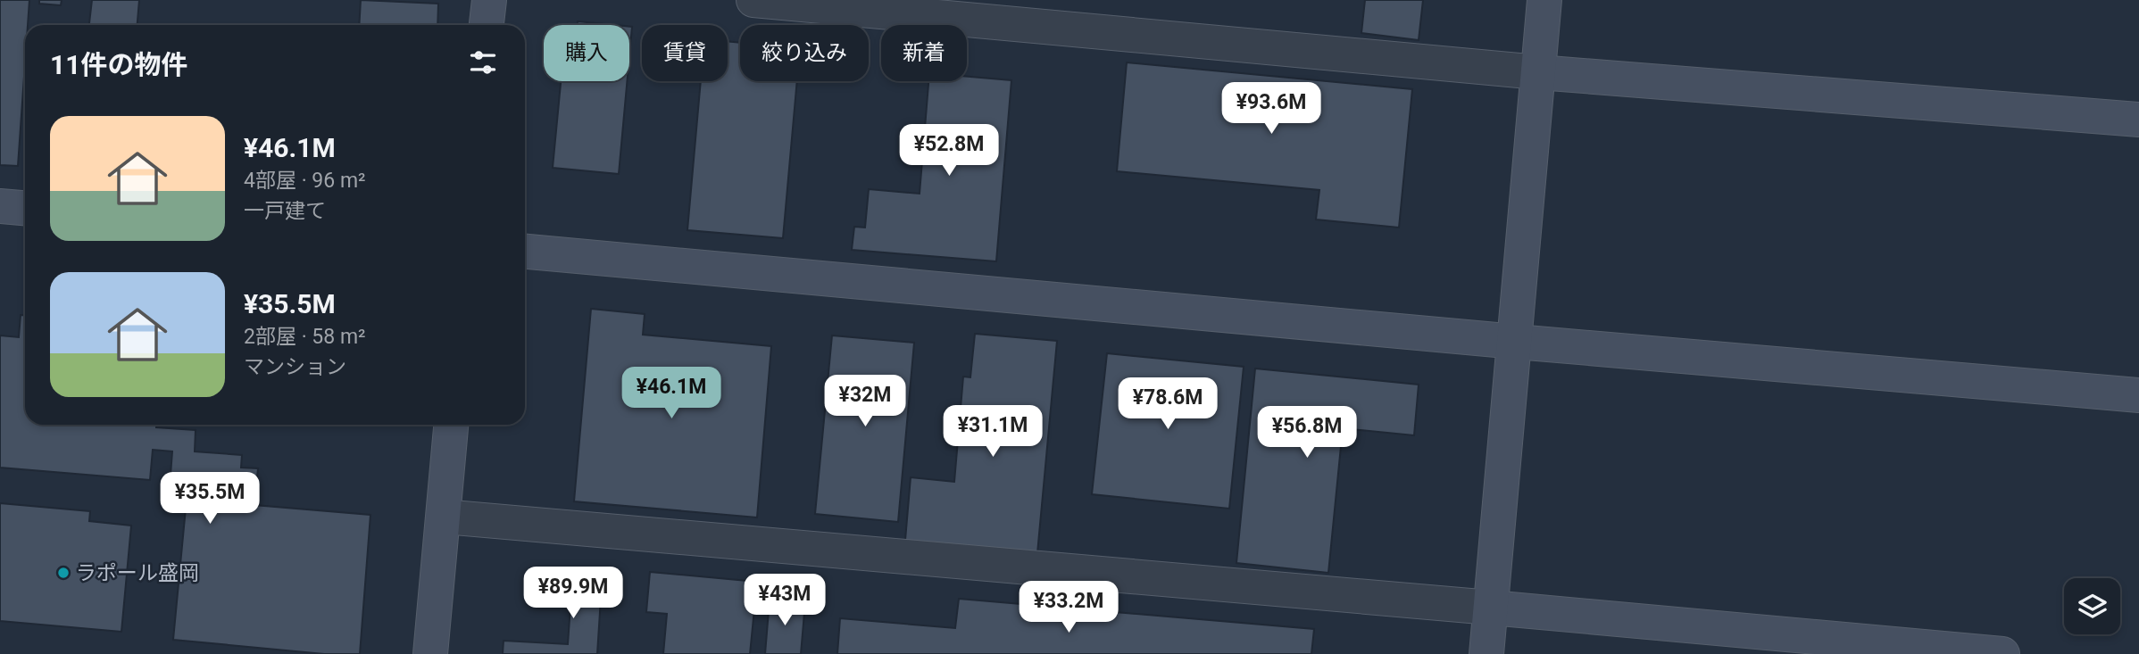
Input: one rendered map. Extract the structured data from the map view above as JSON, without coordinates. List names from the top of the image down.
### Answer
{
  "places": ["ラポール盛岡"],
  "page": {
    "chip": [
      "購入",
      "賃貸",
      "絞り込み",
      "新着"
    ],
    "heading": "11件の物件",
    "price": [
      "¥93.6M",
      "¥52.8M",
      "¥46.1M",
      "¥32M",
      "¥78.6M",
      "¥31.1M",
      "¥56.8M",
      "¥35.5M",
      "¥89.9M",
      "¥43M",
      "¥33.2M"
    ],
    "list": [
      {
        "name": "¥46.1M",
        "note": "4部屋 · 96 m² · 一戸建て"
      },
      {
        "name": "¥35.5M",
        "note": "2部屋 · 58 m² · マンション"
      }
    ]
  }
}
